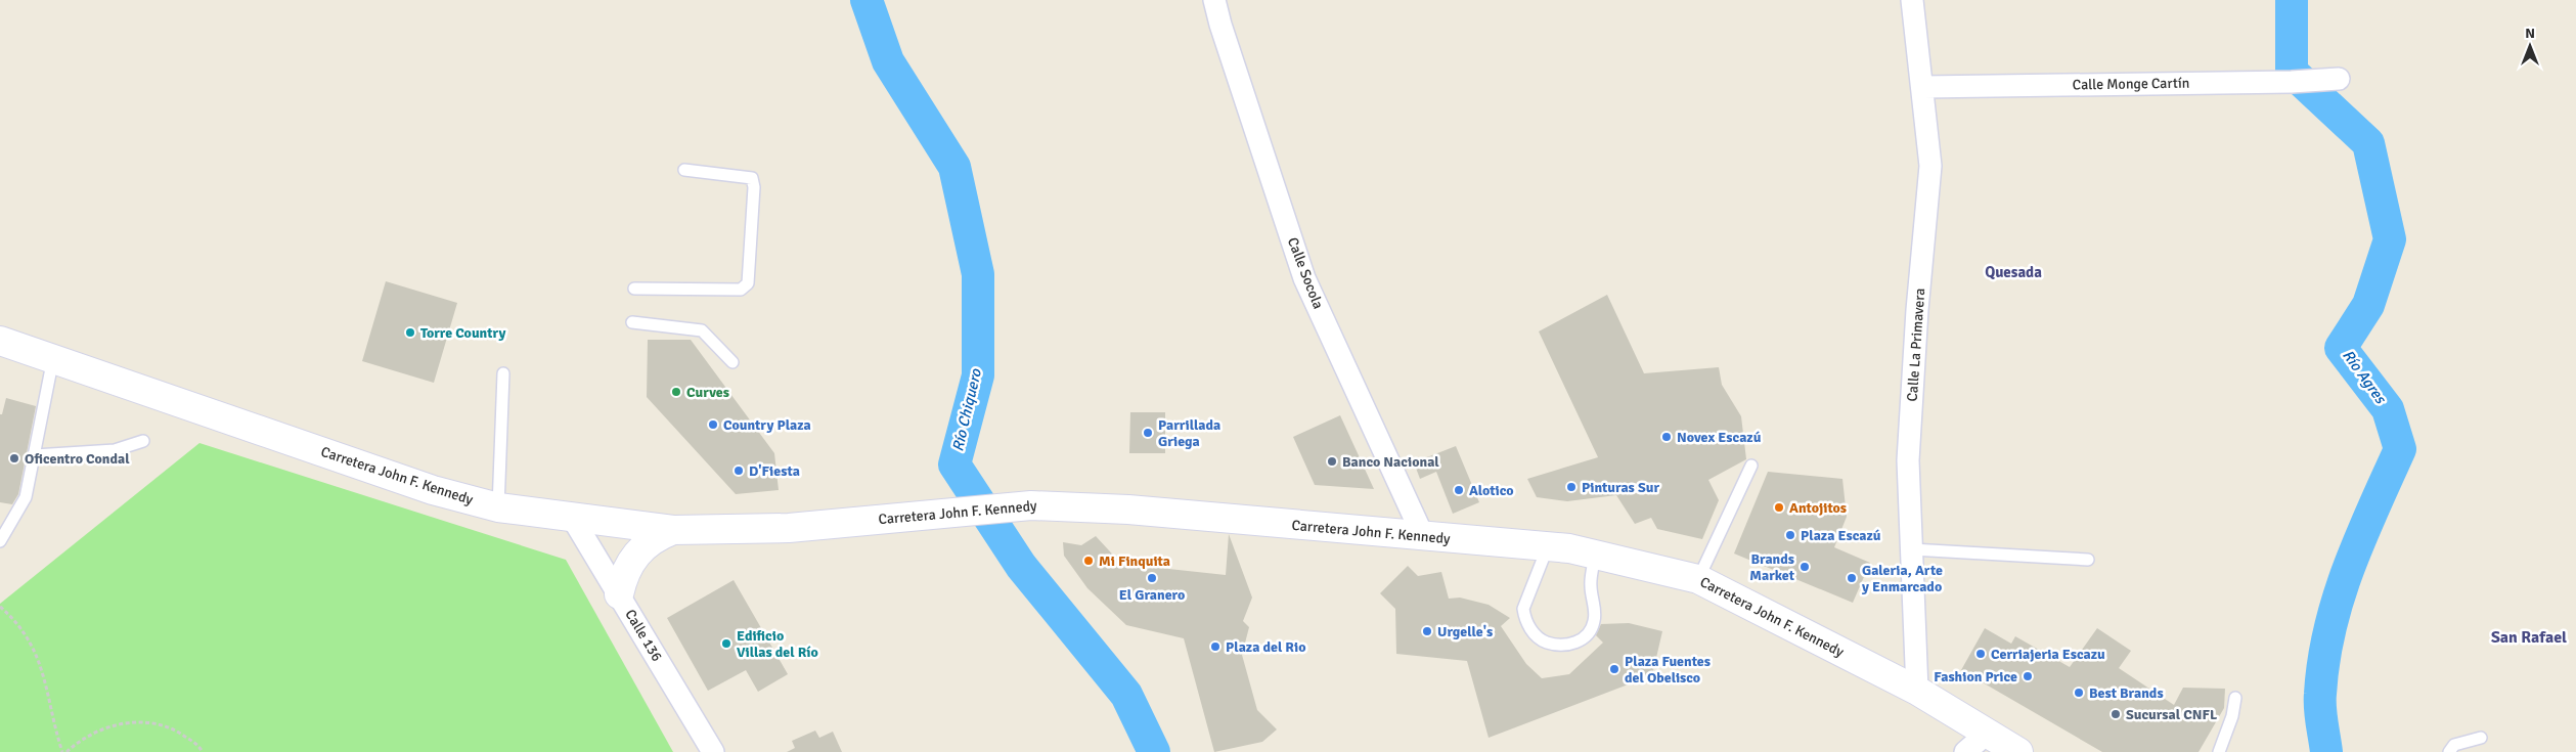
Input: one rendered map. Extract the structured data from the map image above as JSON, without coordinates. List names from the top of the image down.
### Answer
{
  "streets": {
    "main road": ["Carretera John F. Kennedy"],
    "street": [
      "Calle Monge Cartín",
      "Calle Socola",
      "Calle La Primavera",
      "Calle 136"
    ]
  },
  "crossings": [
    ["Calle Monge Cartín", "Calle La Primavera"],
    ["Calle Socola", "Carretera John F. Kennedy"],
    ["Calle La Primavera", "Carretera John F. Kennedy"],
    ["Carretera John F. Kennedy", "Calle 136"]
  ],
  "districts": ["Quesada", "San Rafael"],
  "water": ["Río Agres", "Río Chiquero"],
  "places": [
    "Torre Country",
    "Curves",
    "Country Plaza",
    "Parrillada Griega",
    "Novex Escazú",
    "Oficentro Condal",
    "Banco Nacional",
    "D'Fiesta",
    "Pinturas Sur",
    "Alotico",
    "Antojitos",
    "Plaza Escazú",
    "Mi Finquita",
    "Brands Market",
    "El Granero",
    "Galeria, Arte y Enmarcado",
    "Urgelle's",
    "Edificio Villas del Río",
    "Plaza del Rio",
    "Cerriajeria Escazu",
    "Plaza Fuentes del Obelisco",
    "Fashion Price",
    "Best Brands",
    "Sucursal CNFL"
  ],
  "north": "top"
}
